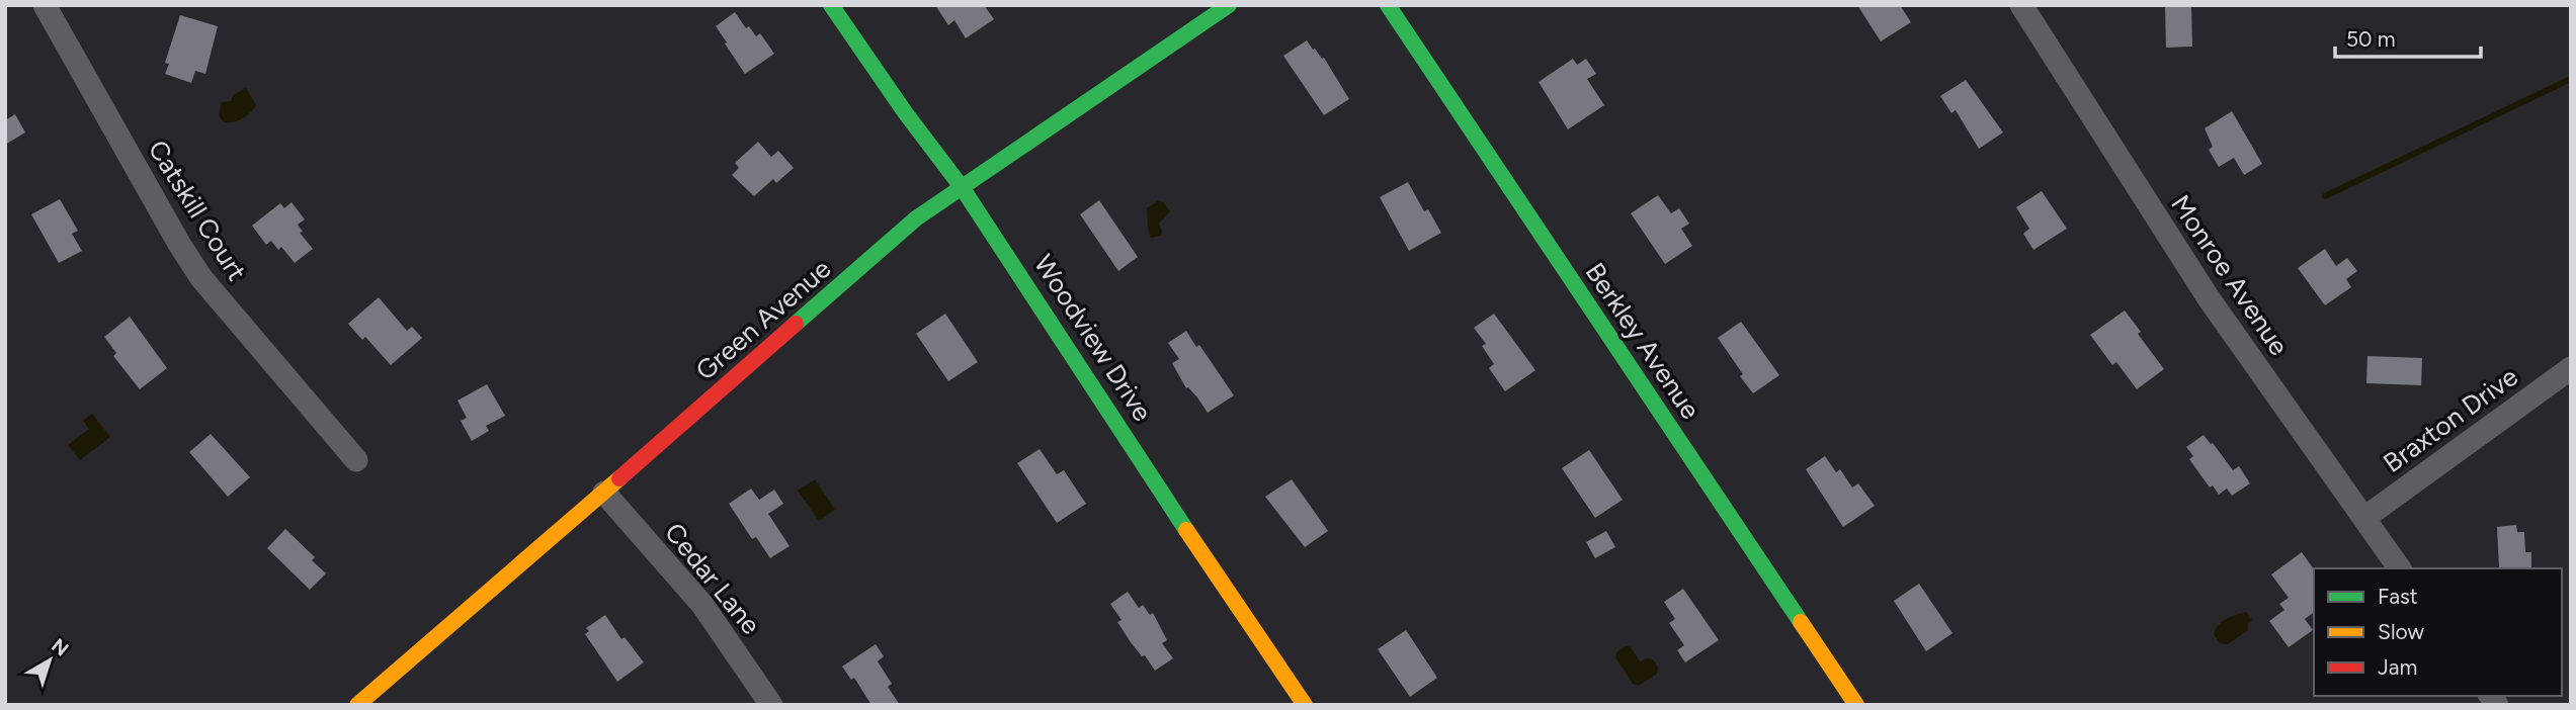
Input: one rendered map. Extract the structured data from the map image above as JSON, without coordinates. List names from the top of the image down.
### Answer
{
  "streets": {
    "street": [
      "Catskill Court",
      "Monroe Avenue",
      "Green Avenue",
      "Woodview Drive",
      "Berkley Avenue",
      "Braxton Drive",
      "Cedar Lane"
    ]
  },
  "crossings": [
    ["Monroe Avenue", "Braxton Drive"],
    ["Green Avenue", "Woodview Drive"],
    ["Green Avenue", "Cedar Lane"]
  ],
  "legend": ["Fast", "Slow", "Jam"],
  "scale_bar": "50 m",
  "north": "top right"
}
